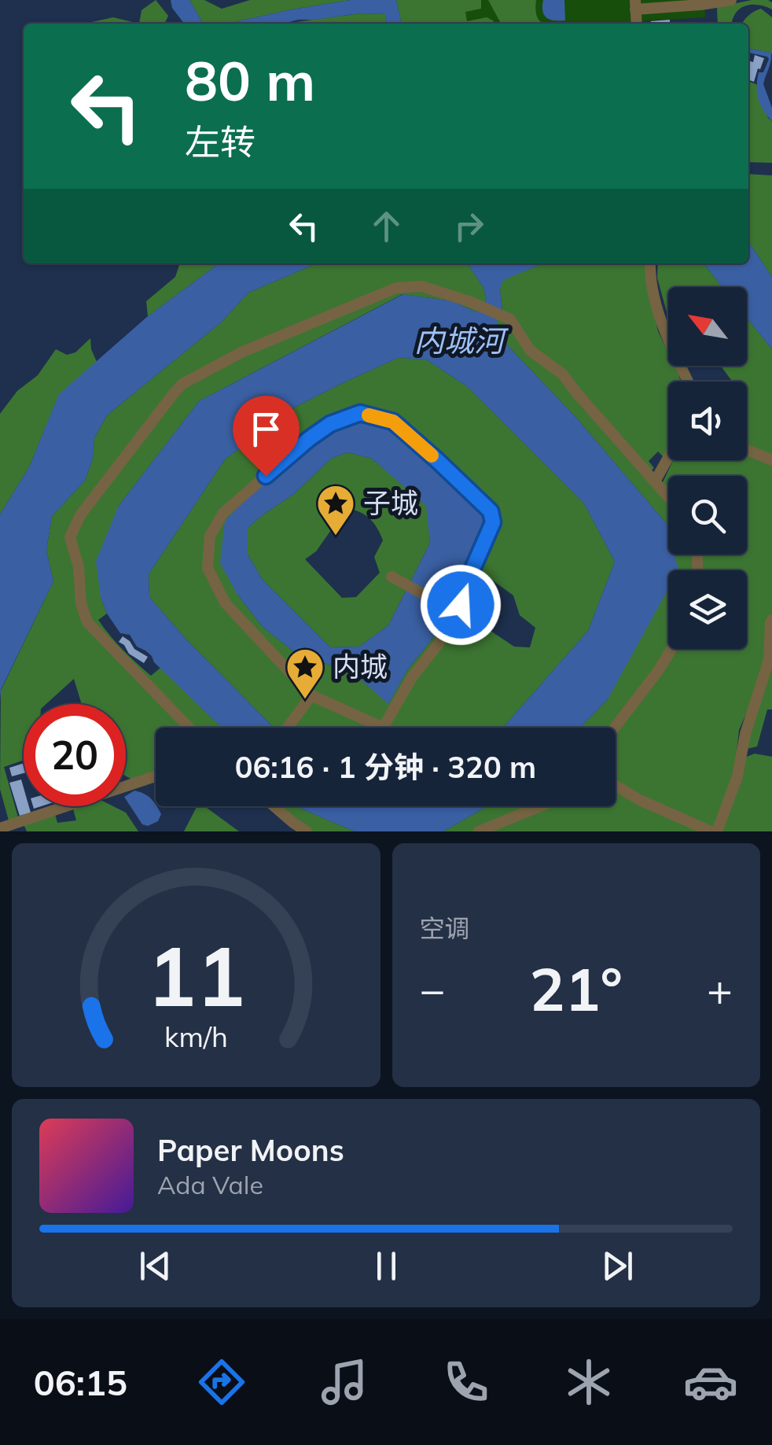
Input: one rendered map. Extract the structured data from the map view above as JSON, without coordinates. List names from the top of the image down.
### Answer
{
  "water": ["内城河"],
  "places": {
    "place": ["子城", "内城"]
  },
  "north": "top left",
  "page": {
    "turn": ["80 m", "左转"],
    "limit": "20",
    "trip": "06:16 · 1 分钟 · 320 m",
    "tile": "空调",
    "heat": ["−", "21°", "+"],
    "song": ["Paper Moons", "Ada Vale"],
    "tabs": "06:15",
    "gauge": ["11", "km/h"]
  }
}
